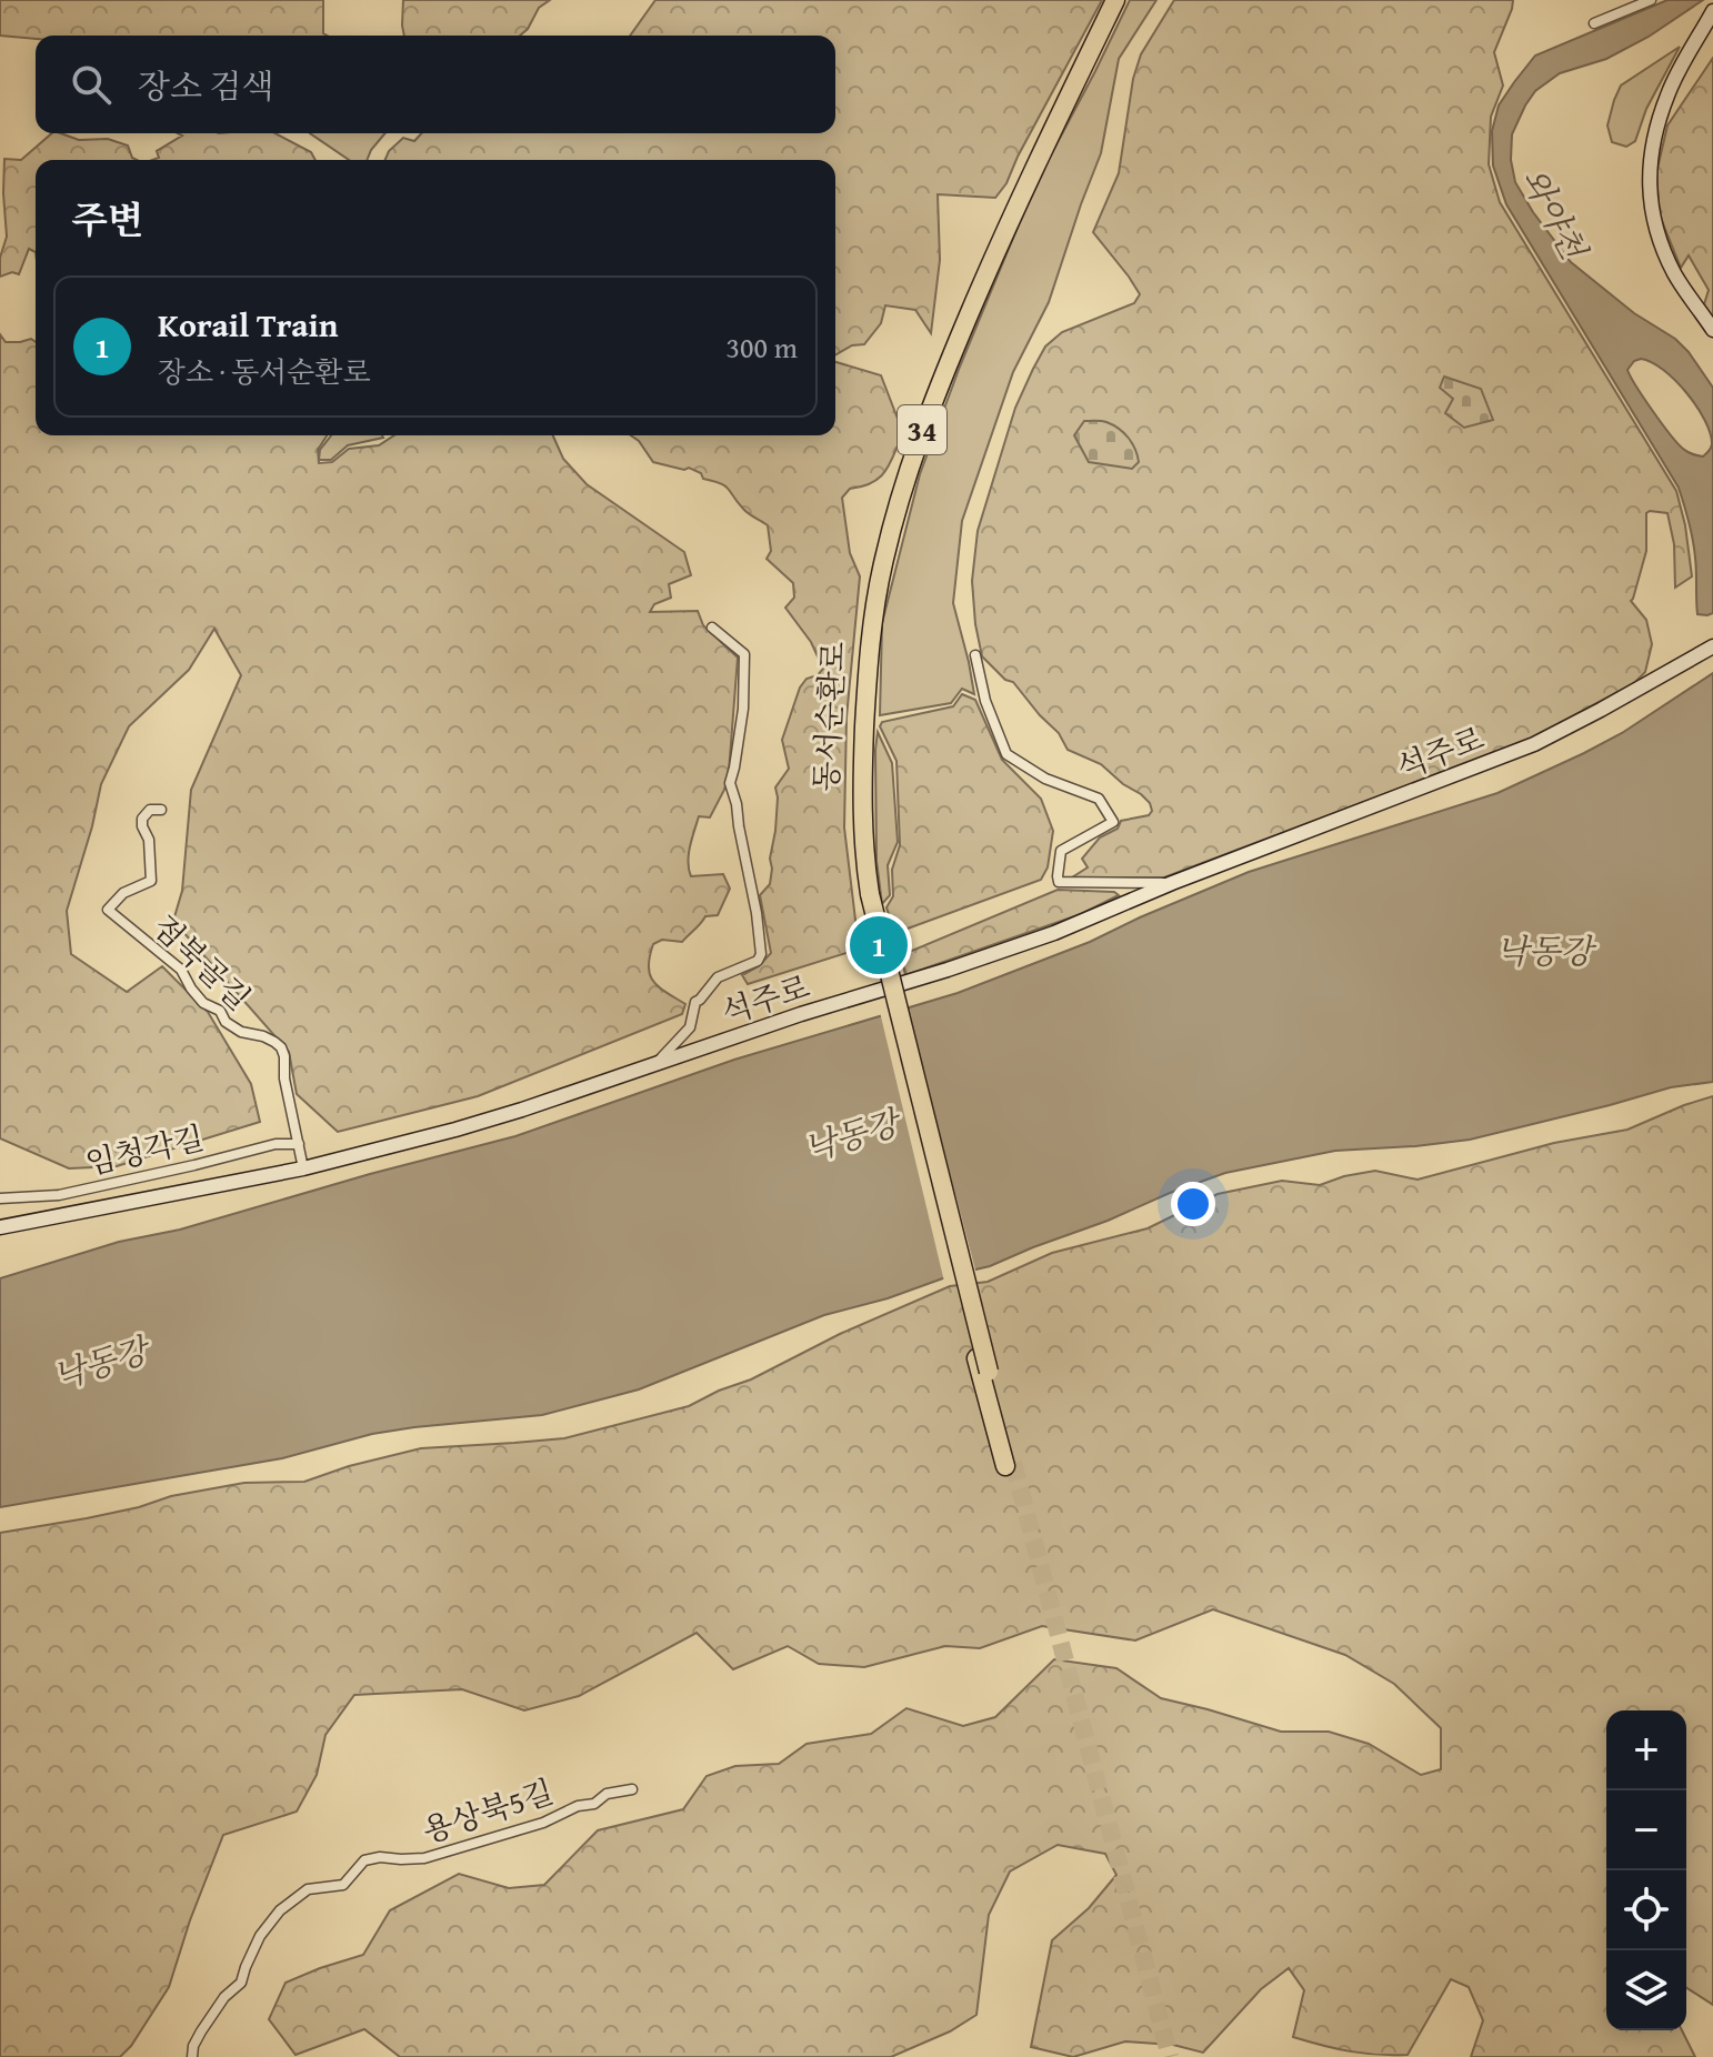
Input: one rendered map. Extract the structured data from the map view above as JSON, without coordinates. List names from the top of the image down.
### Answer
{
  "streets": {
    "highway": ["34", "동서순환로"],
    "street": [
      "석주로",
      "점북골길",
      "임청각길",
      "용상북5길"
    ]
  },
  "crossings": [
    ["석주로", "점북골길"],
    ["점북골길", "임청각길"]
  ],
  "water": ["와야천", "낙동강"],
  "page": {
    "search": "장소 검색",
    "heading": "주변",
    "list": [
      {
        "mark": "1",
        "name": "Korail Train",
        "note": "장소 · 동서순환로",
        "value": "300 m"
      }
    ],
    "pins": "1",
    "map_buttons": ["+", "−"]
  }
}
